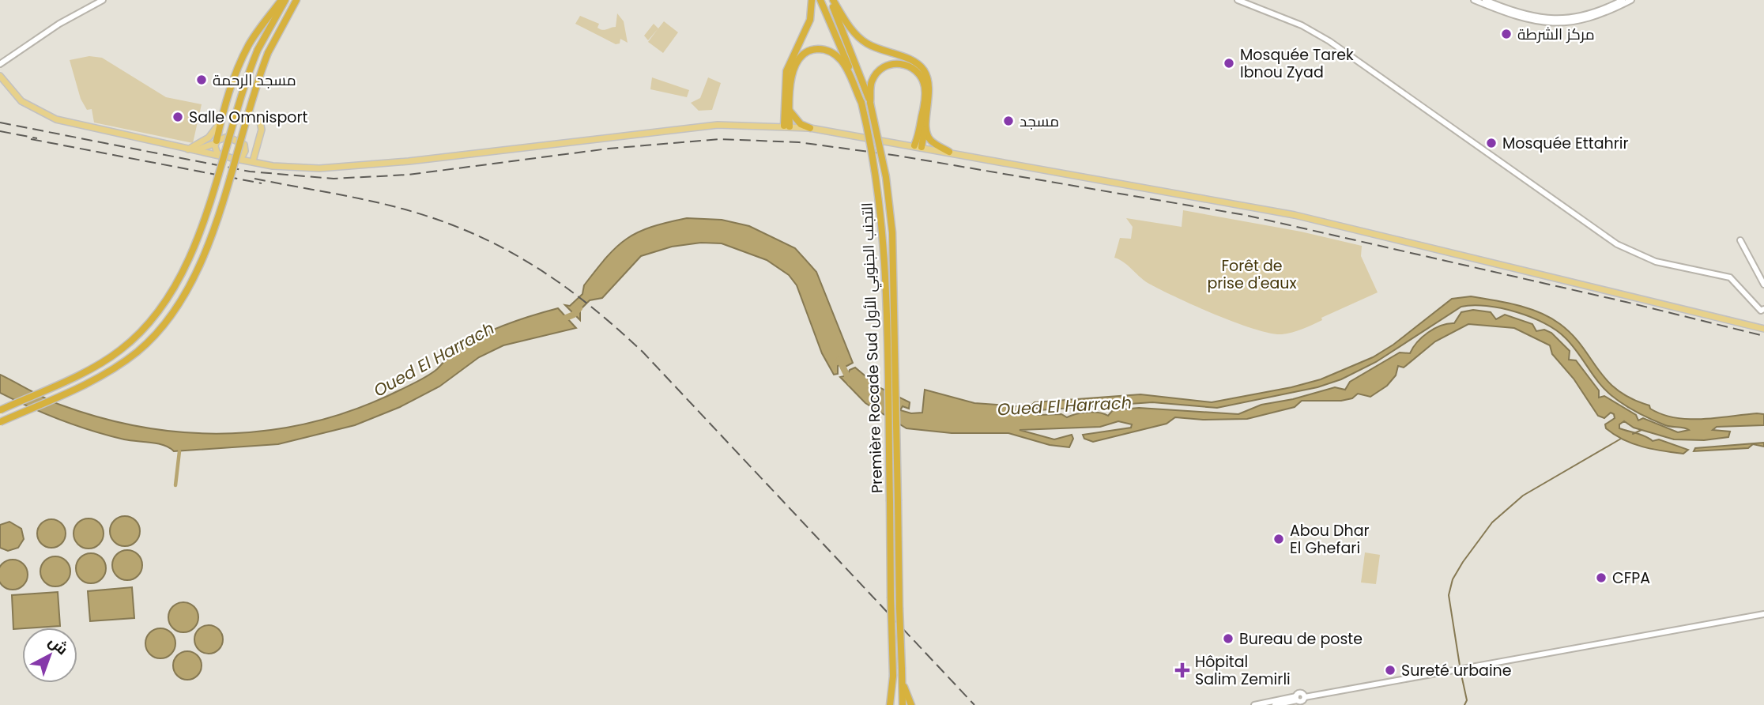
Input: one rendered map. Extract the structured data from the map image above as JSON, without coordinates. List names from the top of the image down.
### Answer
{
  "streets": {
    "highway": ["Première Rocade Sud التجنب الجنوبي الأول"]
  },
  "water": ["Oued El Harrach"],
  "parks": ["Forêt de prise d'eaux"],
  "places": {
    "other": [
      "مركز الشرطة",
      "Mosquée Tarek Ibnou Zyad",
      "مسجد الرحمة",
      "Salle Omnisport",
      "مسجد",
      "Mosquée Ettahrir",
      "Abou Dhar El Ghefari",
      "CFPA",
      "Bureau de poste",
      "Sureté urbaine"
    ],
    "health": ["Hôpital Salim Zemirli"]
  },
  "north": "top right"
}
